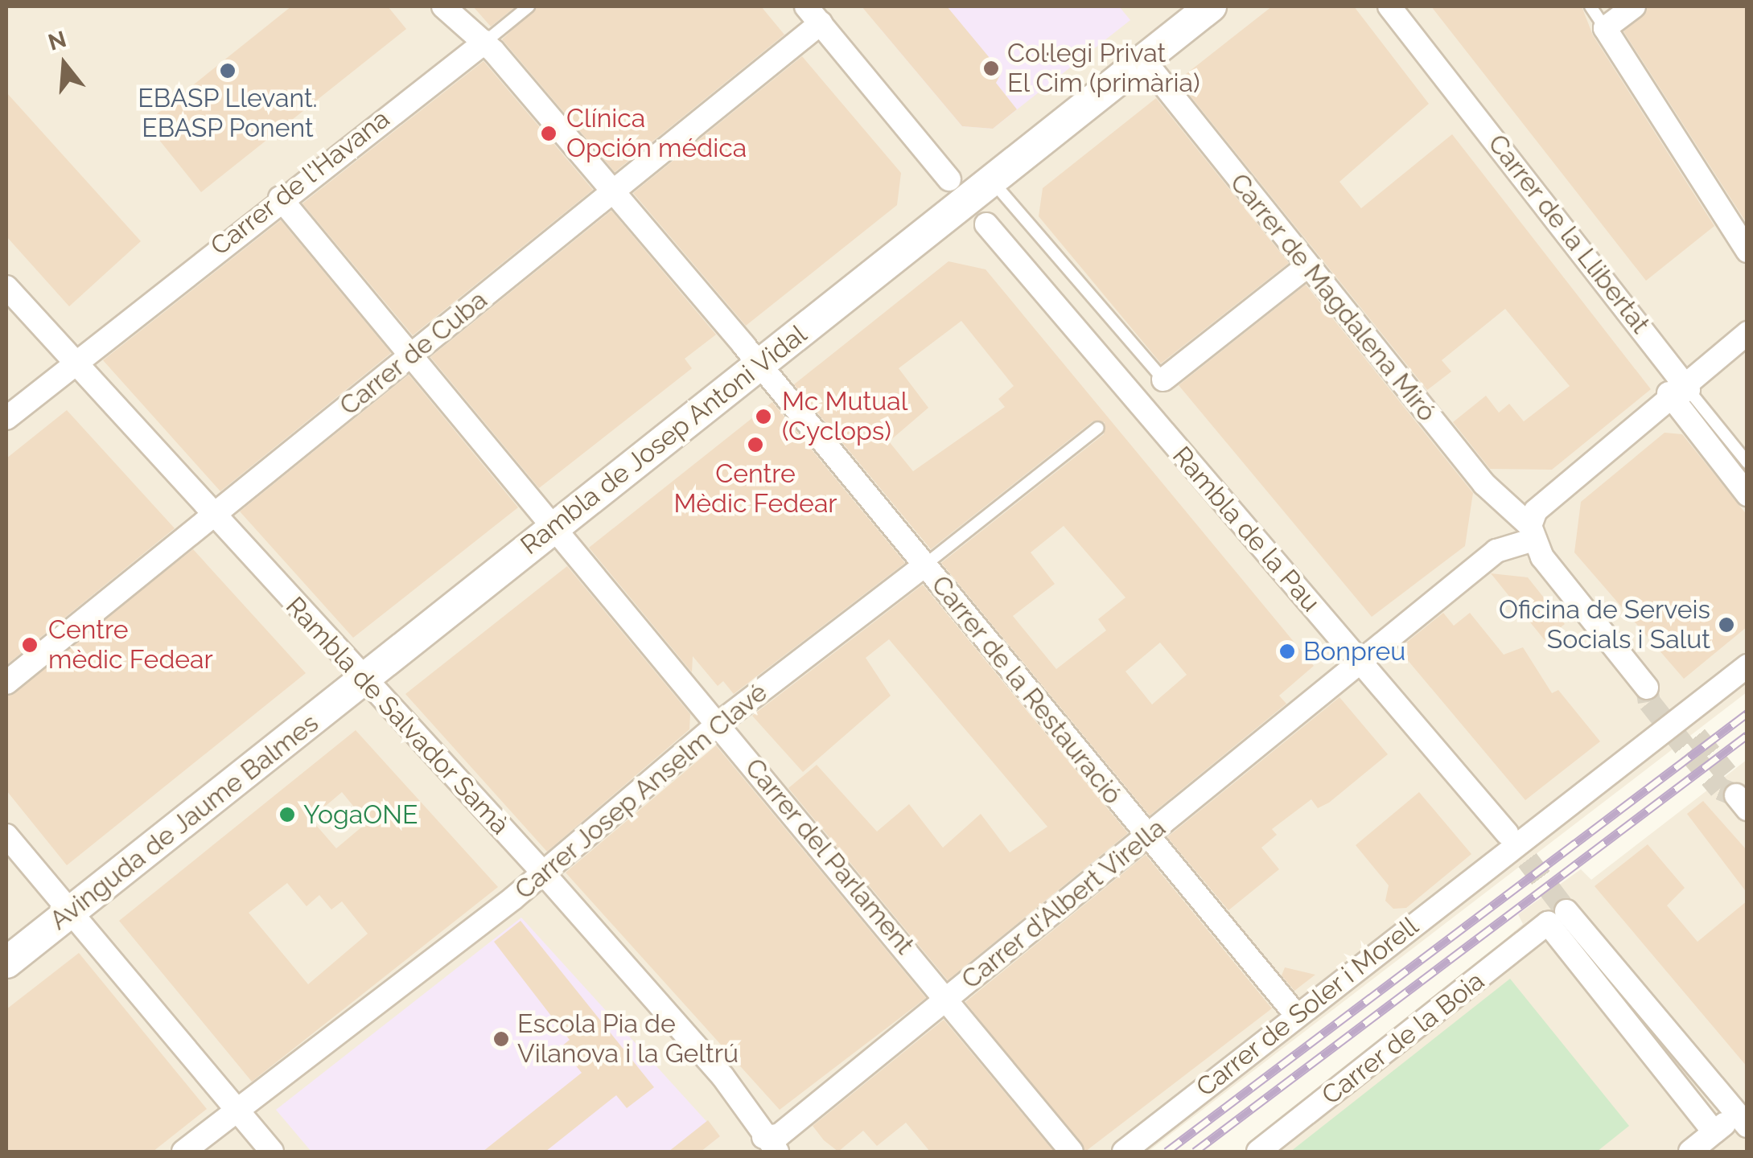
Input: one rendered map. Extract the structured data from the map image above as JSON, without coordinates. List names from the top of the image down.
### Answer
{
  "streets": {
    "street": [
      "Carrer de l'Havana",
      "Carrer de la Llibertat",
      "Carrer de Magdalena Miró",
      "Carrer de Cuba",
      "Rambla de Josep Antoni Vidal",
      "Rambla de la Pau",
      "Carrer de la Restauració",
      "Rambla de Salvador Samà",
      "Carrer Josep Anselm Clavé",
      "Avinguda de Jaume Balmes",
      "Carrer del Parlament",
      "Carrer d'Albert Virella",
      "Carrer de Soler i Morell",
      "Carrer de la Boia"
    ]
  },
  "crossings": [
    ["Carrer de l'Havana", "Carrer de la Restauració"],
    ["Carrer de l'Havana", "Rambla de Salvador Samà"],
    ["Carrer de l'Havana", "Carrer del Parlament"],
    ["Carrer de Magdalena Miró", "Rambla de Josep Antoni Vidal"],
    ["Carrer de Magdalena Miró", "Carrer d'Albert Virella"],
    ["Carrer de Cuba", "Carrer de la Restauració"],
    ["Carrer de Cuba", "Rambla de Salvador Samà"],
    ["Carrer de Cuba", "Carrer del Parlament"],
    ["Rambla de Josep Antoni Vidal", "Carrer de la Restauració"],
    ["Rambla de Josep Antoni Vidal", "Rambla de Salvador Samà"],
    ["Rambla de Josep Antoni Vidal", "Avinguda de Jaume Balmes"],
    ["Rambla de Josep Antoni Vidal", "Carrer del Parlament"],
    ["Rambla de la Pau", "Carrer d'Albert Virella"],
    ["Carrer de la Restauració", "Carrer Josep Anselm Clavé"],
    ["Carrer de la Restauració", "Carrer d'Albert Virella"],
    ["Carrer de la Restauració", "Carrer de Soler i Morell"],
    ["Rambla de Salvador Samà", "Carrer Josep Anselm Clavé"],
    ["Rambla de Salvador Samà", "Avinguda de Jaume Balmes"],
    ["Rambla de Salvador Samà", "Carrer d'Albert Virella"],
    ["Carrer Josep Anselm Clavé", "Carrer del Parlament"],
    ["Carrer del Parlament", "Carrer d'Albert Virella"]
  ],
  "places": [
    "Col·legi Privat El Cim (primària)",
    "EBASP Llevant. EBASP Ponent",
    "Clínica Opción médica",
    "Mc Mutual (Cyclops)",
    "Centre Mèdic Fedear",
    "Oficina de Serveis Socials i Salut",
    "Centre mèdic Fedear",
    "Bonpreu",
    "YogaONE",
    "Escola Pia de Vilanova i la Geltrú"
  ],
  "north": "top"
}
